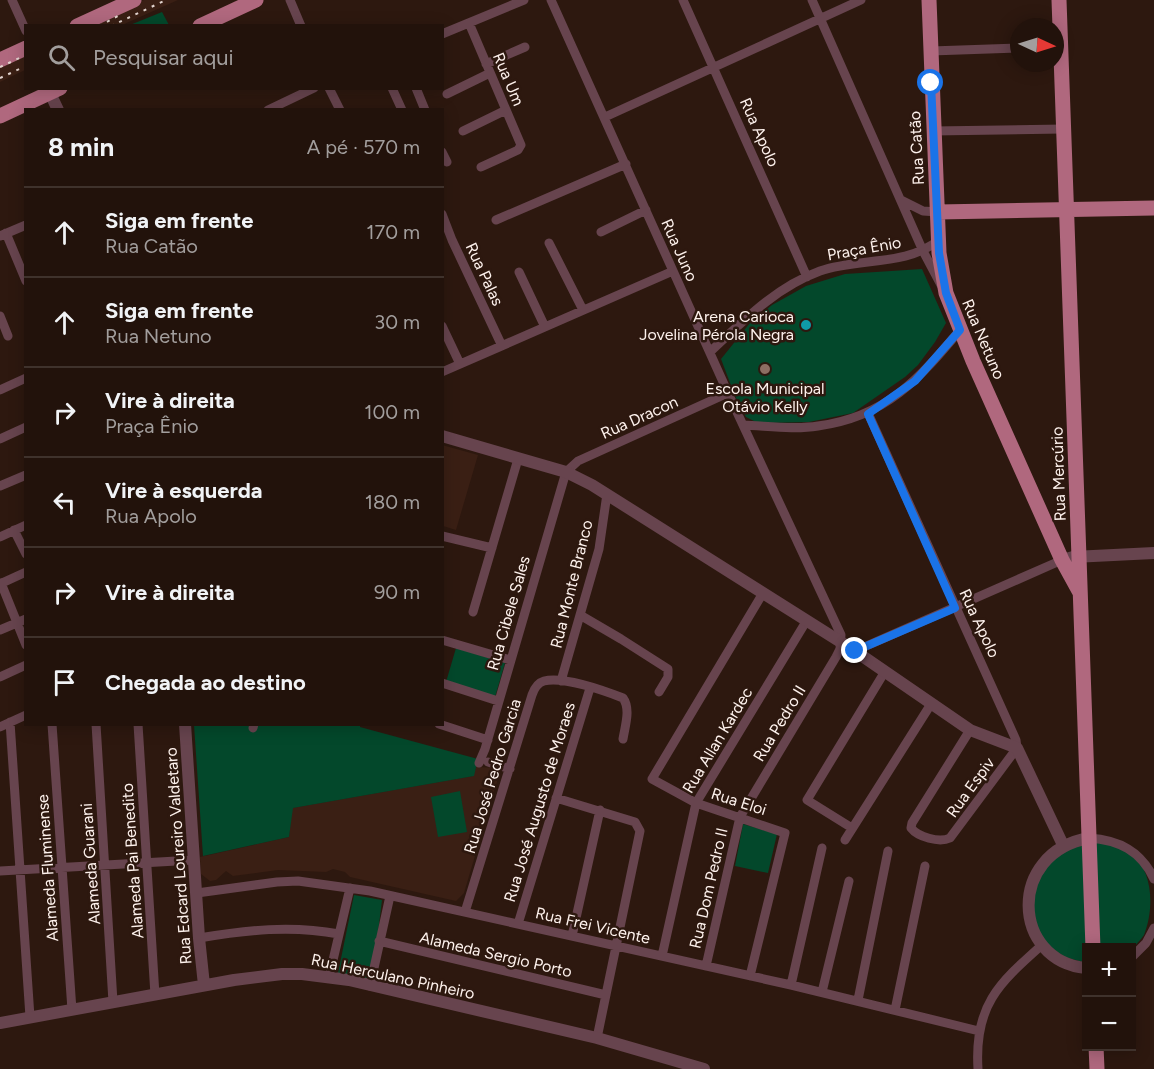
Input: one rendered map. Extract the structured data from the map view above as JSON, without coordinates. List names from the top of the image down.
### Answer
{
  "streets": {
    "main road": ["Rua Catão", "Rua Netuno", "Rua Mercúrio"],
    "street": [
      "Rua Um",
      "Rua Apolo",
      "Praça Ênio",
      "Rua Juno",
      "Rua Palas",
      "Rua Dracon",
      "Rua Monte Branco",
      "Rua Cibele Sales",
      "Rua Pedro II",
      "Rua Allan Kardec",
      "Rua José Pedro Garcia",
      "Rua Espiv",
      "Rua Eloi",
      "Rua José Augusto de Moraes",
      "Rua Edcard Loureiro Valdetaro",
      "Alameda Pai Benedito",
      "Alameda Guarani",
      "Alameda Fluminense",
      "Rua Dom Pedro II",
      "Rua Frei Vicente",
      "Alameda Sergio Porto",
      "Rua Herculano Pinheiro"
    ]
  },
  "crossings": [
    ["Rua Apolo", "Praça Ênio"],
    ["Rua Apolo", "Rua Espiv"],
    ["Rua Catão", "Praça Ênio"],
    ["Rua Catão", "Rua Netuno"],
    ["Praça Ênio", "Rua Juno"],
    ["Praça Ênio", "Rua Netuno"],
    ["Rua Juno", "Rua Dracon"],
    ["Rua Juno", "Rua Pedro II"],
    ["Rua Netuno", "Rua Mercúrio"],
    ["Rua Dracon", "Rua Cibele Sales"],
    ["Rua Monte Branco", "Rua José Pedro Garcia"],
    ["Rua Cibele Sales", "Rua José Pedro Garcia"],
    ["Rua Pedro II", "Rua Eloi"],
    ["Rua Pedro II", "Rua Dom Pedro II"],
    ["Rua Allan Kardec", "Rua Eloi"],
    ["Rua Allan Kardec", "Rua Frei Vicente"],
    ["Rua José Pedro Garcia", "Rua Frei Vicente"],
    ["Rua Eloi", "Rua Dom Pedro II"],
    ["Rua Eloi", "Rua Frei Vicente"],
    ["Rua José Augusto de Moraes", "Rua Frei Vicente"],
    ["Rua Edcard Loureiro Valdetaro", "Rua Frei Vicente"],
    ["Rua Edcard Loureiro Valdetaro", "Rua Herculano Pinheiro"],
    ["Alameda Pai Benedito", "Rua Herculano Pinheiro"],
    ["Alameda Guarani", "Rua Herculano Pinheiro"],
    ["Alameda Fluminense", "Rua Herculano Pinheiro"],
    ["Rua Dom Pedro II", "Rua Frei Vicente"]
  ],
  "places": ["Arena Carioca Jovelina Pérola Negra", "Escola Municipal Otávio Kelly"],
  "north": "right",
  "page": {
    "search": "Pesquisar aqui",
    "heading": ["8 min", "A pé · 570 m"],
    "list": [
      ["Siga em frente", "Rua Catão", "170 m"],
      ["Siga em frente", "Rua Netuno", "30 m"],
      ["Vire à direita", "Praça Ênio", "100 m"],
      ["Vire à esquerda", "Rua Apolo", "180 m"],
      ["Vire à direita", "90 m"],
      "Chegada ao destino"
    ],
    "map_buttons": ["+", "−"]
  }
}
